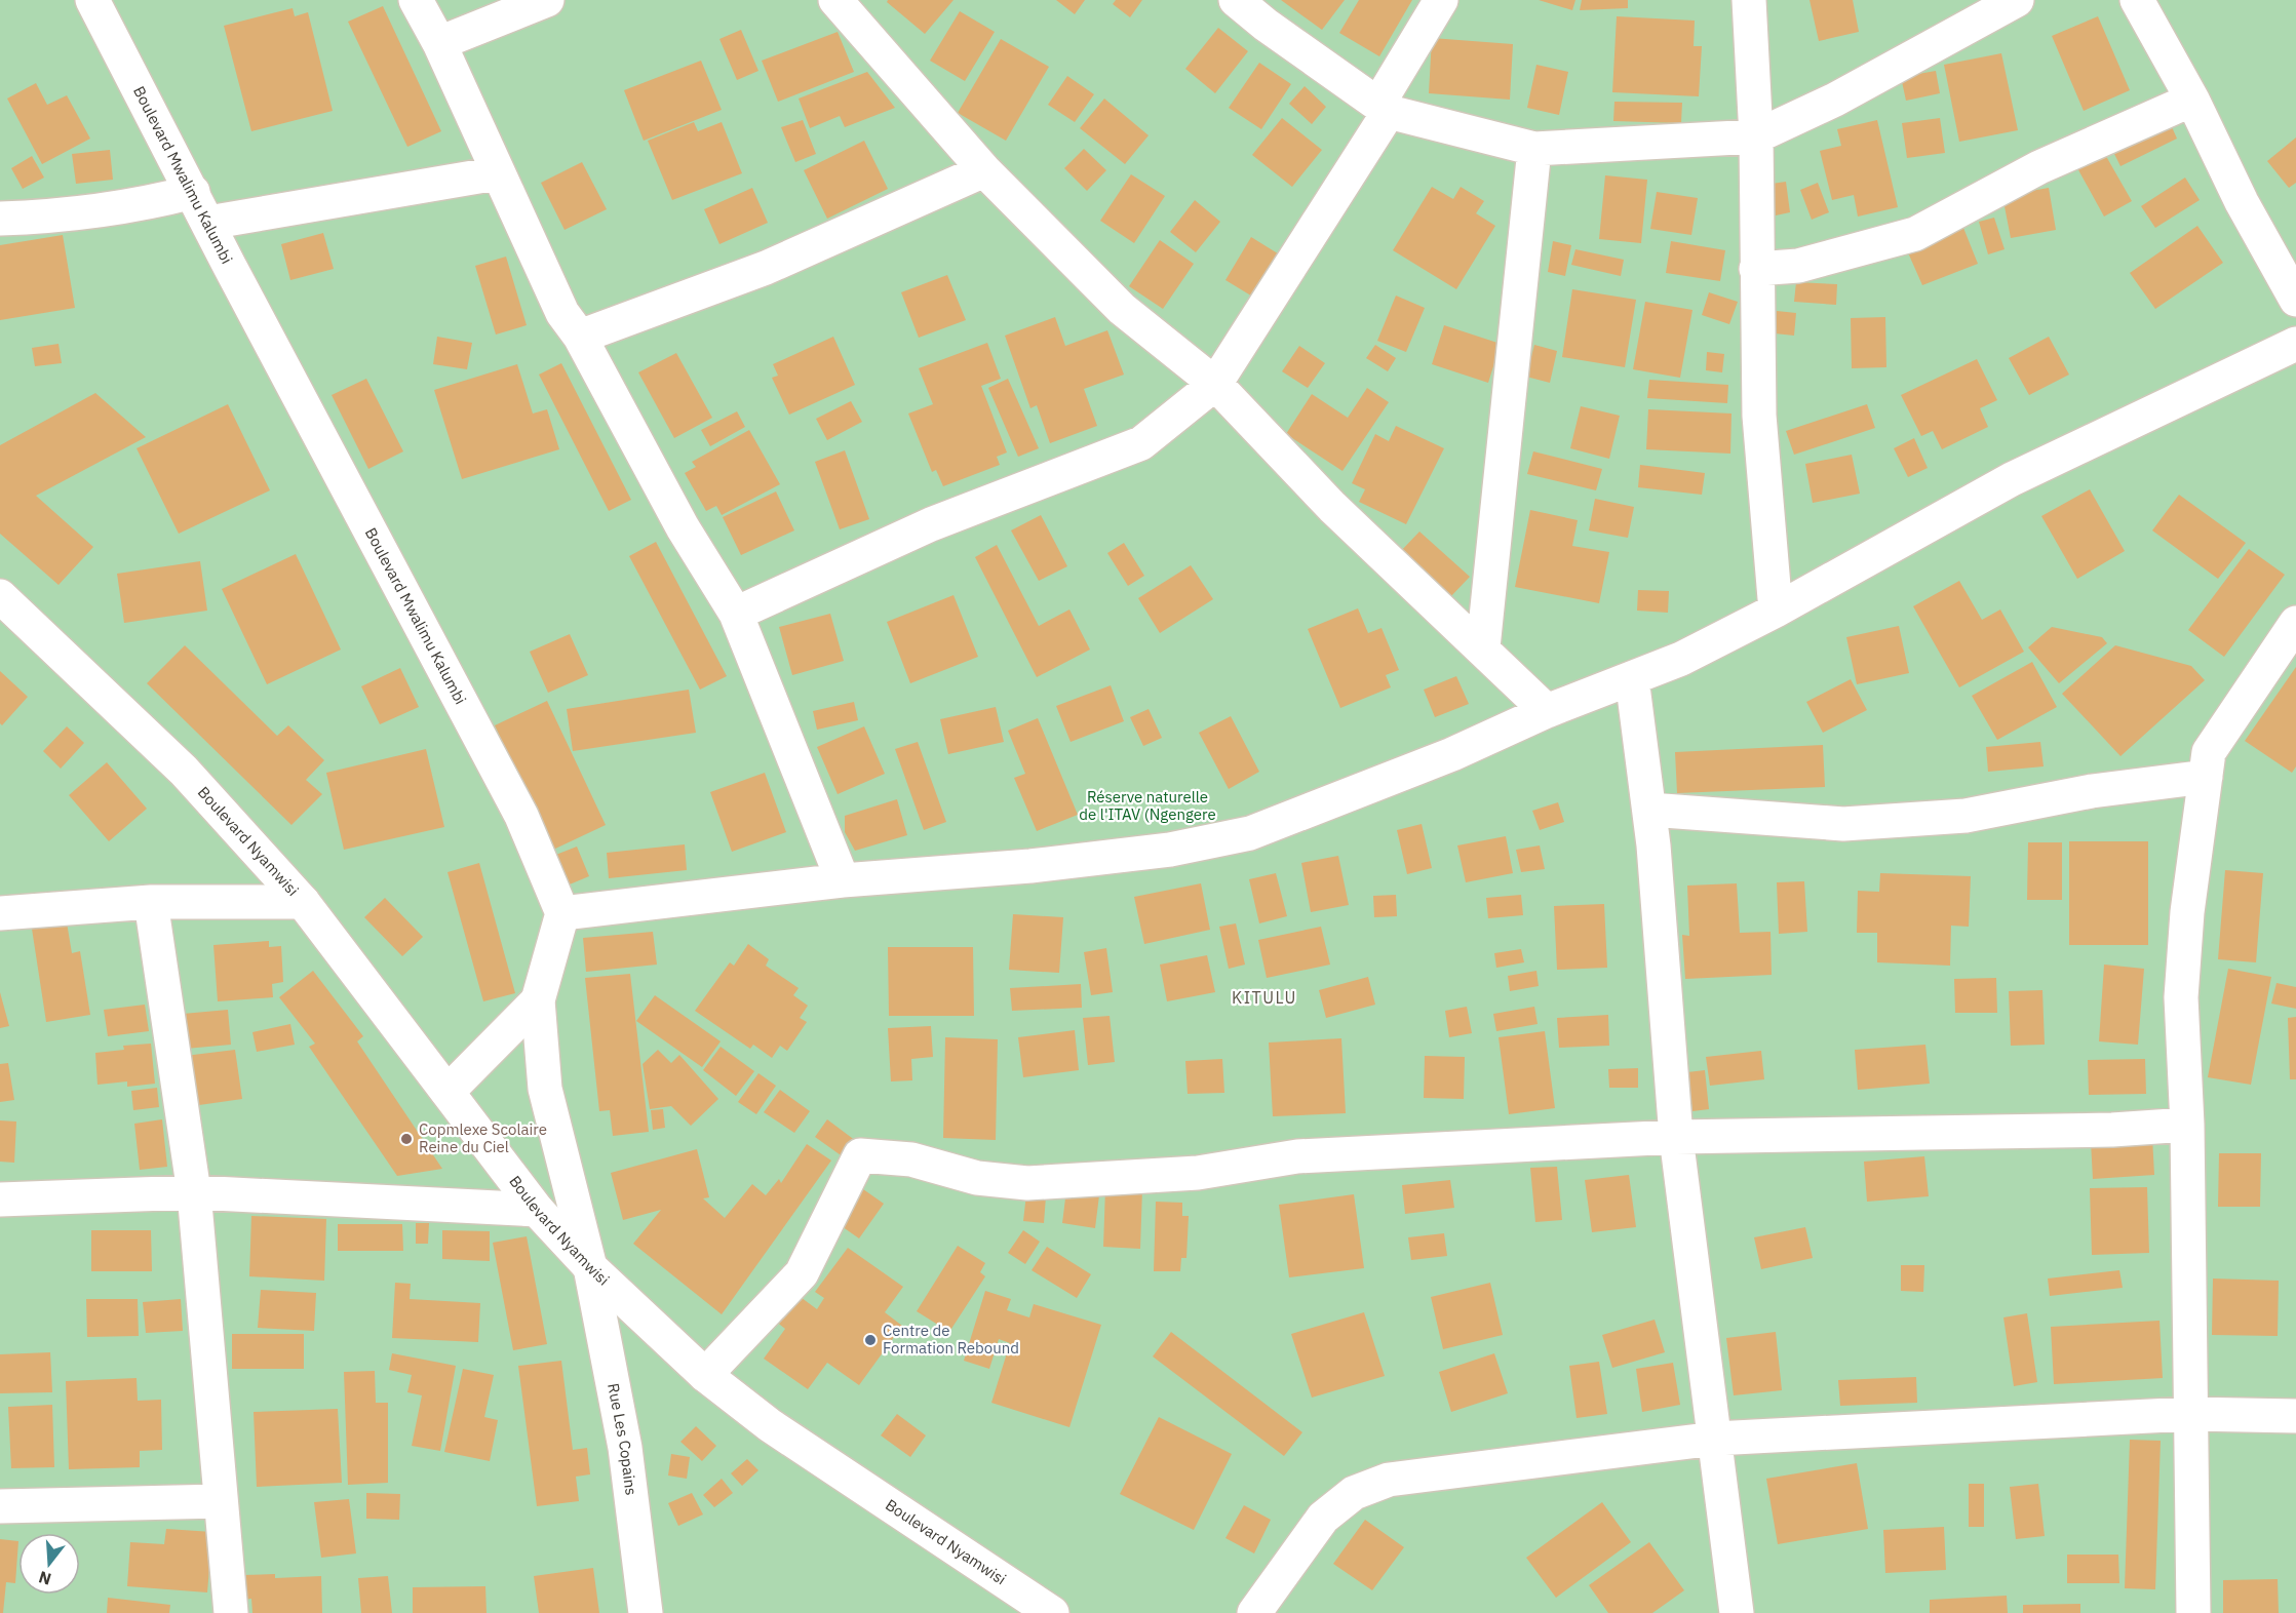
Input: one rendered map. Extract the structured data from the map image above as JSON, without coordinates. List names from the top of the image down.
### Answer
{
  "streets": {
    "street": ["Boulevard Mwalimu Kalumbi", "Boulevard Nyamwisi", "Rue Les Copains"]
  },
  "crossings": [
    ["Boulevard Nyamwisi", "Rue Les Copains"]
  ],
  "districts": ["KITULU"],
  "parks": ["Réserve naturelle de l'ITAV (Ngengere"],
  "places": ["Copmlexe Scolaire Reine du Ciel", "Centre de Formation Rebound"],
  "north": "bottom"
}
